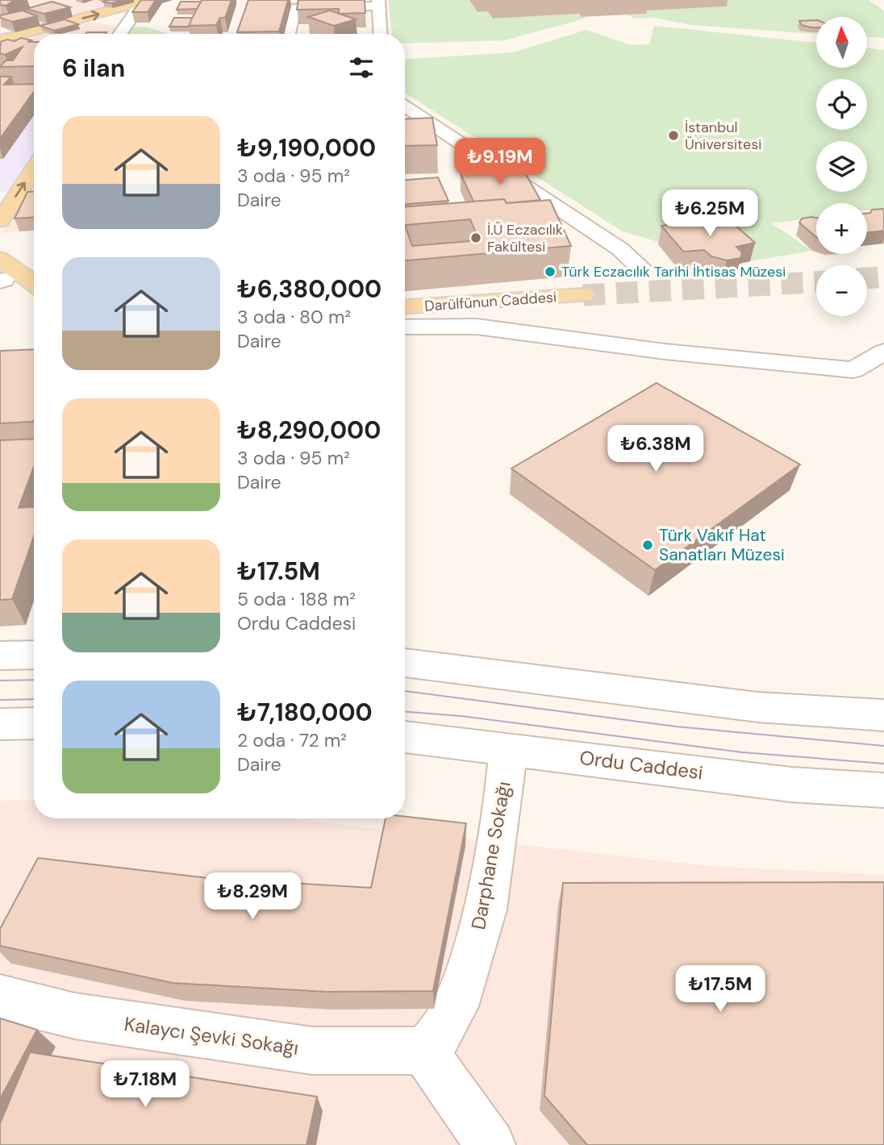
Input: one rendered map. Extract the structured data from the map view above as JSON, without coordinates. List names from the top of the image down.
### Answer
{
  "streets": {
    "main road": ["Darülfünun Caddesi"],
    "street": ["Ordu Caddesi", "Darphane Sokağı", "Kalaycı Şevki Sokağı"]
  },
  "crossings": [
    ["Ordu Caddesi", "Darphane Sokağı"],
    ["Darphane Sokağı", "Kalaycı Şevki Sokağı"]
  ],
  "places": [
    "İstanbul Üniversitesi",
    "İ.Ü Eczacılık Fakültesi",
    "Türk Eczacılık Tarihi İhtisas Müzesi",
    "Türk Vakıf Hat Sanatları Müzesi"
  ],
  "north": "top",
  "page": {
    "map_buttons": ["+", "−"],
    "heading": "6 ilan",
    "list": [
      {
        "name": "₺9,190,000",
        "note": "3 oda · 95 m² · Daire"
      },
      {
        "name": "₺6,380,000",
        "note": "3 oda · 80 m² · Daire"
      },
      {
        "name": "₺8,290,000",
        "note": "3 oda · 95 m² · Daire"
      },
      {
        "name": "₺17.5M",
        "note": "5 oda · 188 m² · Ordu Caddesi"
      },
      {
        "name": "₺7,180,000",
        "note": "2 oda · 72 m² · Daire"
      }
    ],
    "price": [
      "₺9.19M",
      "₺6.25M",
      "₺6.38M",
      "₺8.29M",
      "₺17.5M",
      "₺7.18M"
    ]
  }
}
